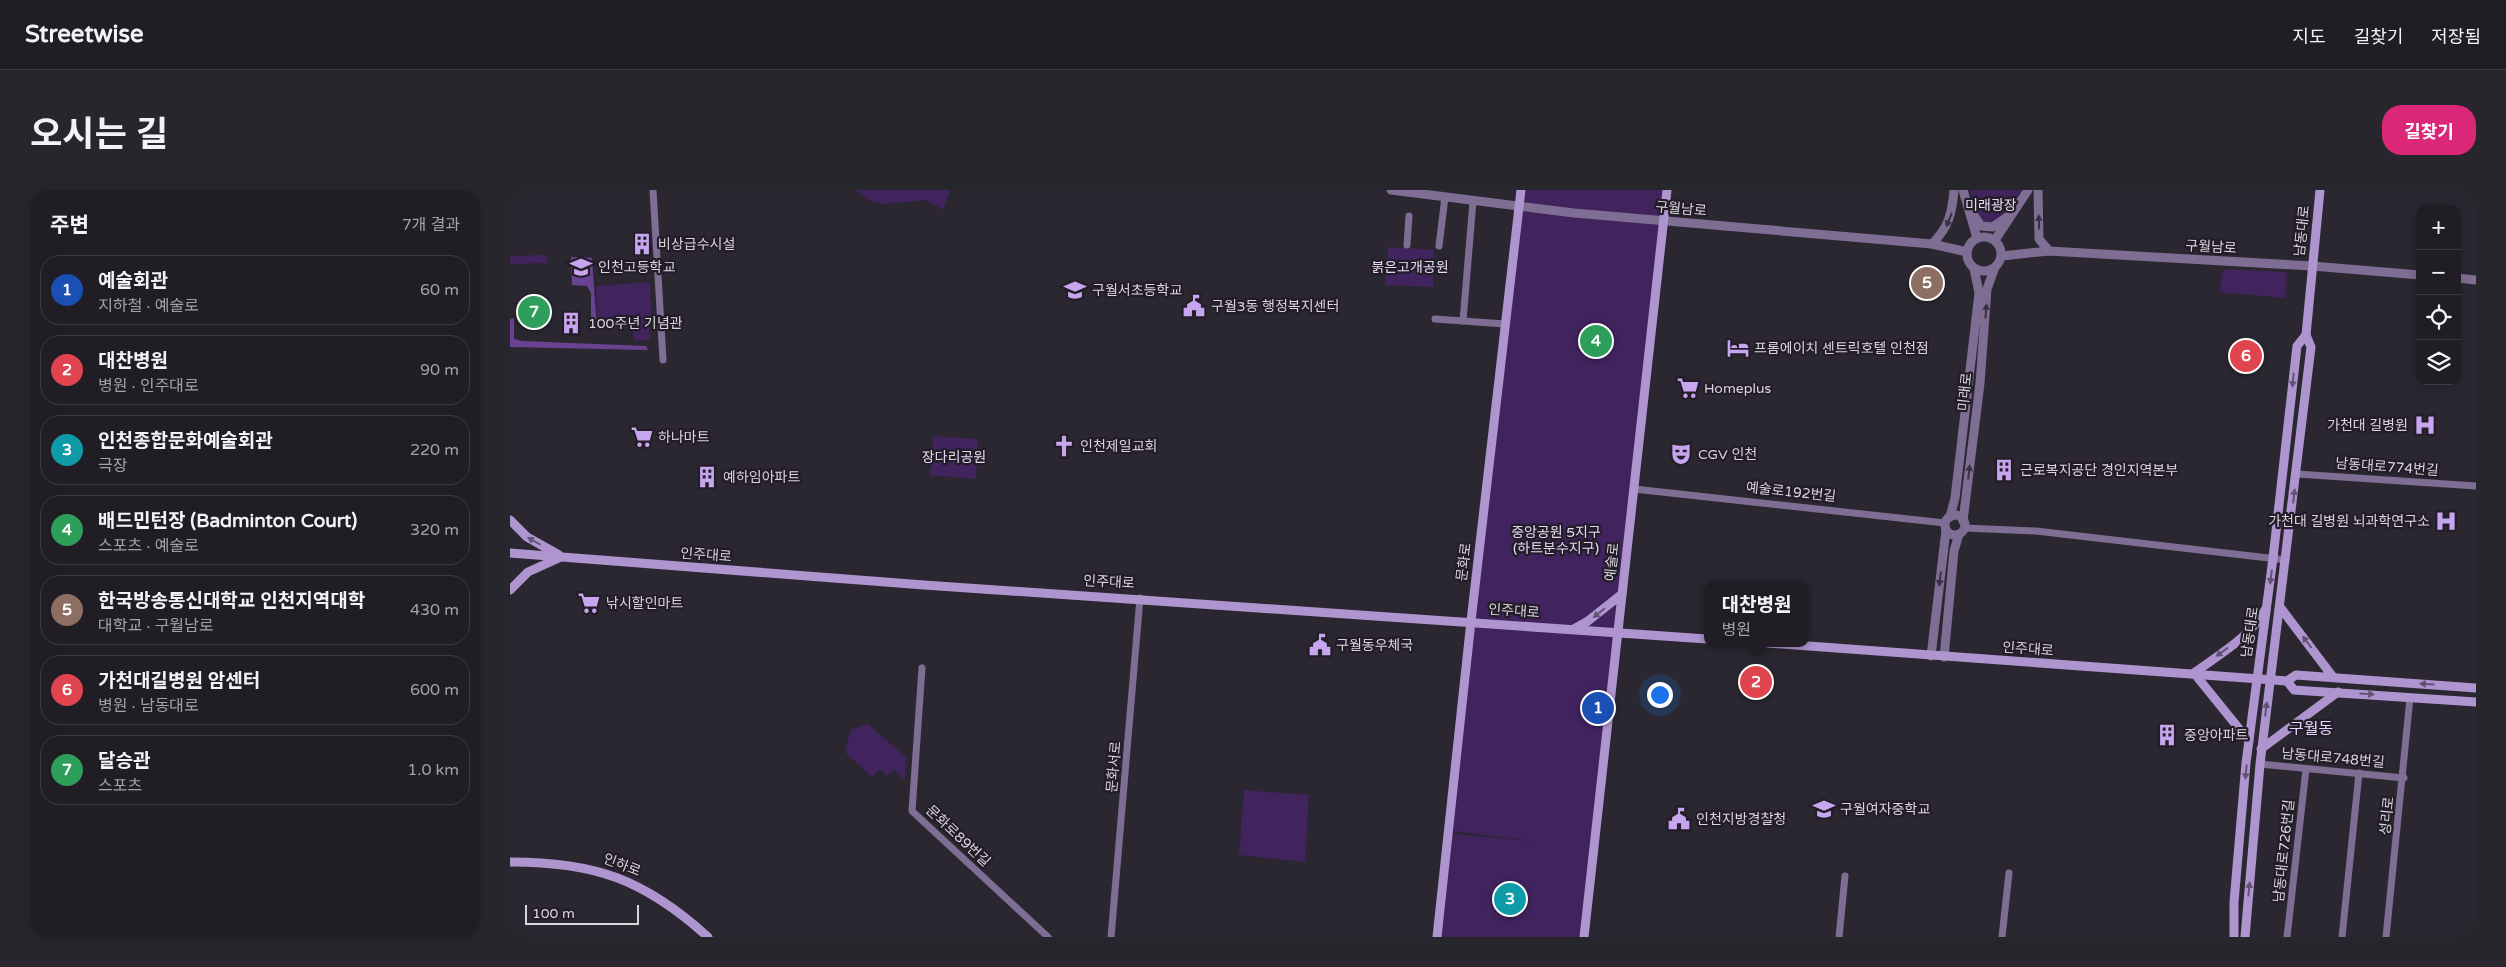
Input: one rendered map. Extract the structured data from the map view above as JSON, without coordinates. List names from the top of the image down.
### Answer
{
  "streets": {
    "main road": [
      "남동대로",
      "인주대로",
      "문화로",
      "예술로",
      "인하로"
    ],
    "street": [
      "구월남로",
      "미래로",
      "남동대로774번길",
      "예술로192번길",
      "남동대로748번길",
      "문화서로",
      "성리로",
      "문화로89번길",
      "남동대로726번길"
    ]
  },
  "crossings": [
    ["구월남로", "남동대로"],
    ["구월남로", "미래로"],
    ["구월남로", "문화로"],
    ["구월남로", "예술로"],
    ["남동대로", "남동대로774번길"],
    ["남동대로", "인주대로"],
    ["남동대로", "남동대로748번길"],
    ["미래로", "예술로192번길"],
    ["미래로", "인주대로"],
    ["예술로192번길", "예술로"],
    ["인주대로", "문화로"],
    ["인주대로", "예술로"],
    ["인주대로", "문화서로"],
    ["인주대로", "성리로"],
    ["남동대로748번길", "성리로"],
    ["남동대로748번길", "남동대로726번길"]
  ],
  "districts": ["구월동"],
  "parks": [
    "미래광장",
    "붉은고개공원",
    "장다리공원",
    "중앙공원 5지구 (하트분수지구)"
  ],
  "places": {
    "building": [
      "비상급수시설",
      "100주년 기념관",
      "근로복지공단 경인지역본부",
      "예하임아파트",
      "중앙아파트"
    ],
    "school or university": ["인천고등학교", "구월서초등학교", "구월여자중학교"],
    "public building": ["구월3동 행정복지센터", "구월동우체국", "인천지방경찰청"],
    "hotel": ["프롬에이치 센트릭호텔 인천점"],
    "supermarket": ["Homeplus", "하나마트", "낚시할인마트"],
    "hospital": ["가천대 길병원", "가천대 길병원 뇌과학연구소"],
    "church": ["인천제일교회"],
    "theatre": ["CGV 인천"]
  },
  "scale_bar": "100 m",
  "page": {
    "header": "Streetwise",
    "nav": ["지도", "길찾기", "저장됨"],
    "title": "오시는 길",
    "buttons": "길찾기",
    "heading": ["주변", "7개 결과"],
    "map_buttons": ["+", "−"],
    "list": [
      {
        "mark": "1",
        "name": "예술회관",
        "note": "지하철 · 예술로",
        "value": "60 m"
      },
      {
        "mark": "2",
        "name": "대찬병원",
        "note": "병원 · 인주대로",
        "value": "90 m"
      },
      {
        "mark": "3",
        "name": "인천종합문화예술회관",
        "note": "극장",
        "value": "220 m"
      },
      {
        "mark": "4",
        "name": "배드민턴장 (Badminton Court)",
        "note": "스포츠 · 예술로",
        "value": "320 m"
      },
      {
        "mark": "5",
        "name": "한국방송통신대학교 인천지역대학",
        "note": "대학교 · 구월남로",
        "value": "430 m"
      },
      {
        "mark": "6",
        "name": "가천대길병원 암센터",
        "note": "병원 · 남동대로",
        "value": "600 m"
      },
      {
        "mark": "7",
        "name": "달승관",
        "note": "스포츠",
        "value": "1.0 km"
      }
    ],
    "pins": [
      "5",
      "7",
      "4",
      "6",
      "2",
      "1",
      "3"
    ],
    "popup": ["대찬병원", "병원"],
    "scale": "100 m"
  }
}
